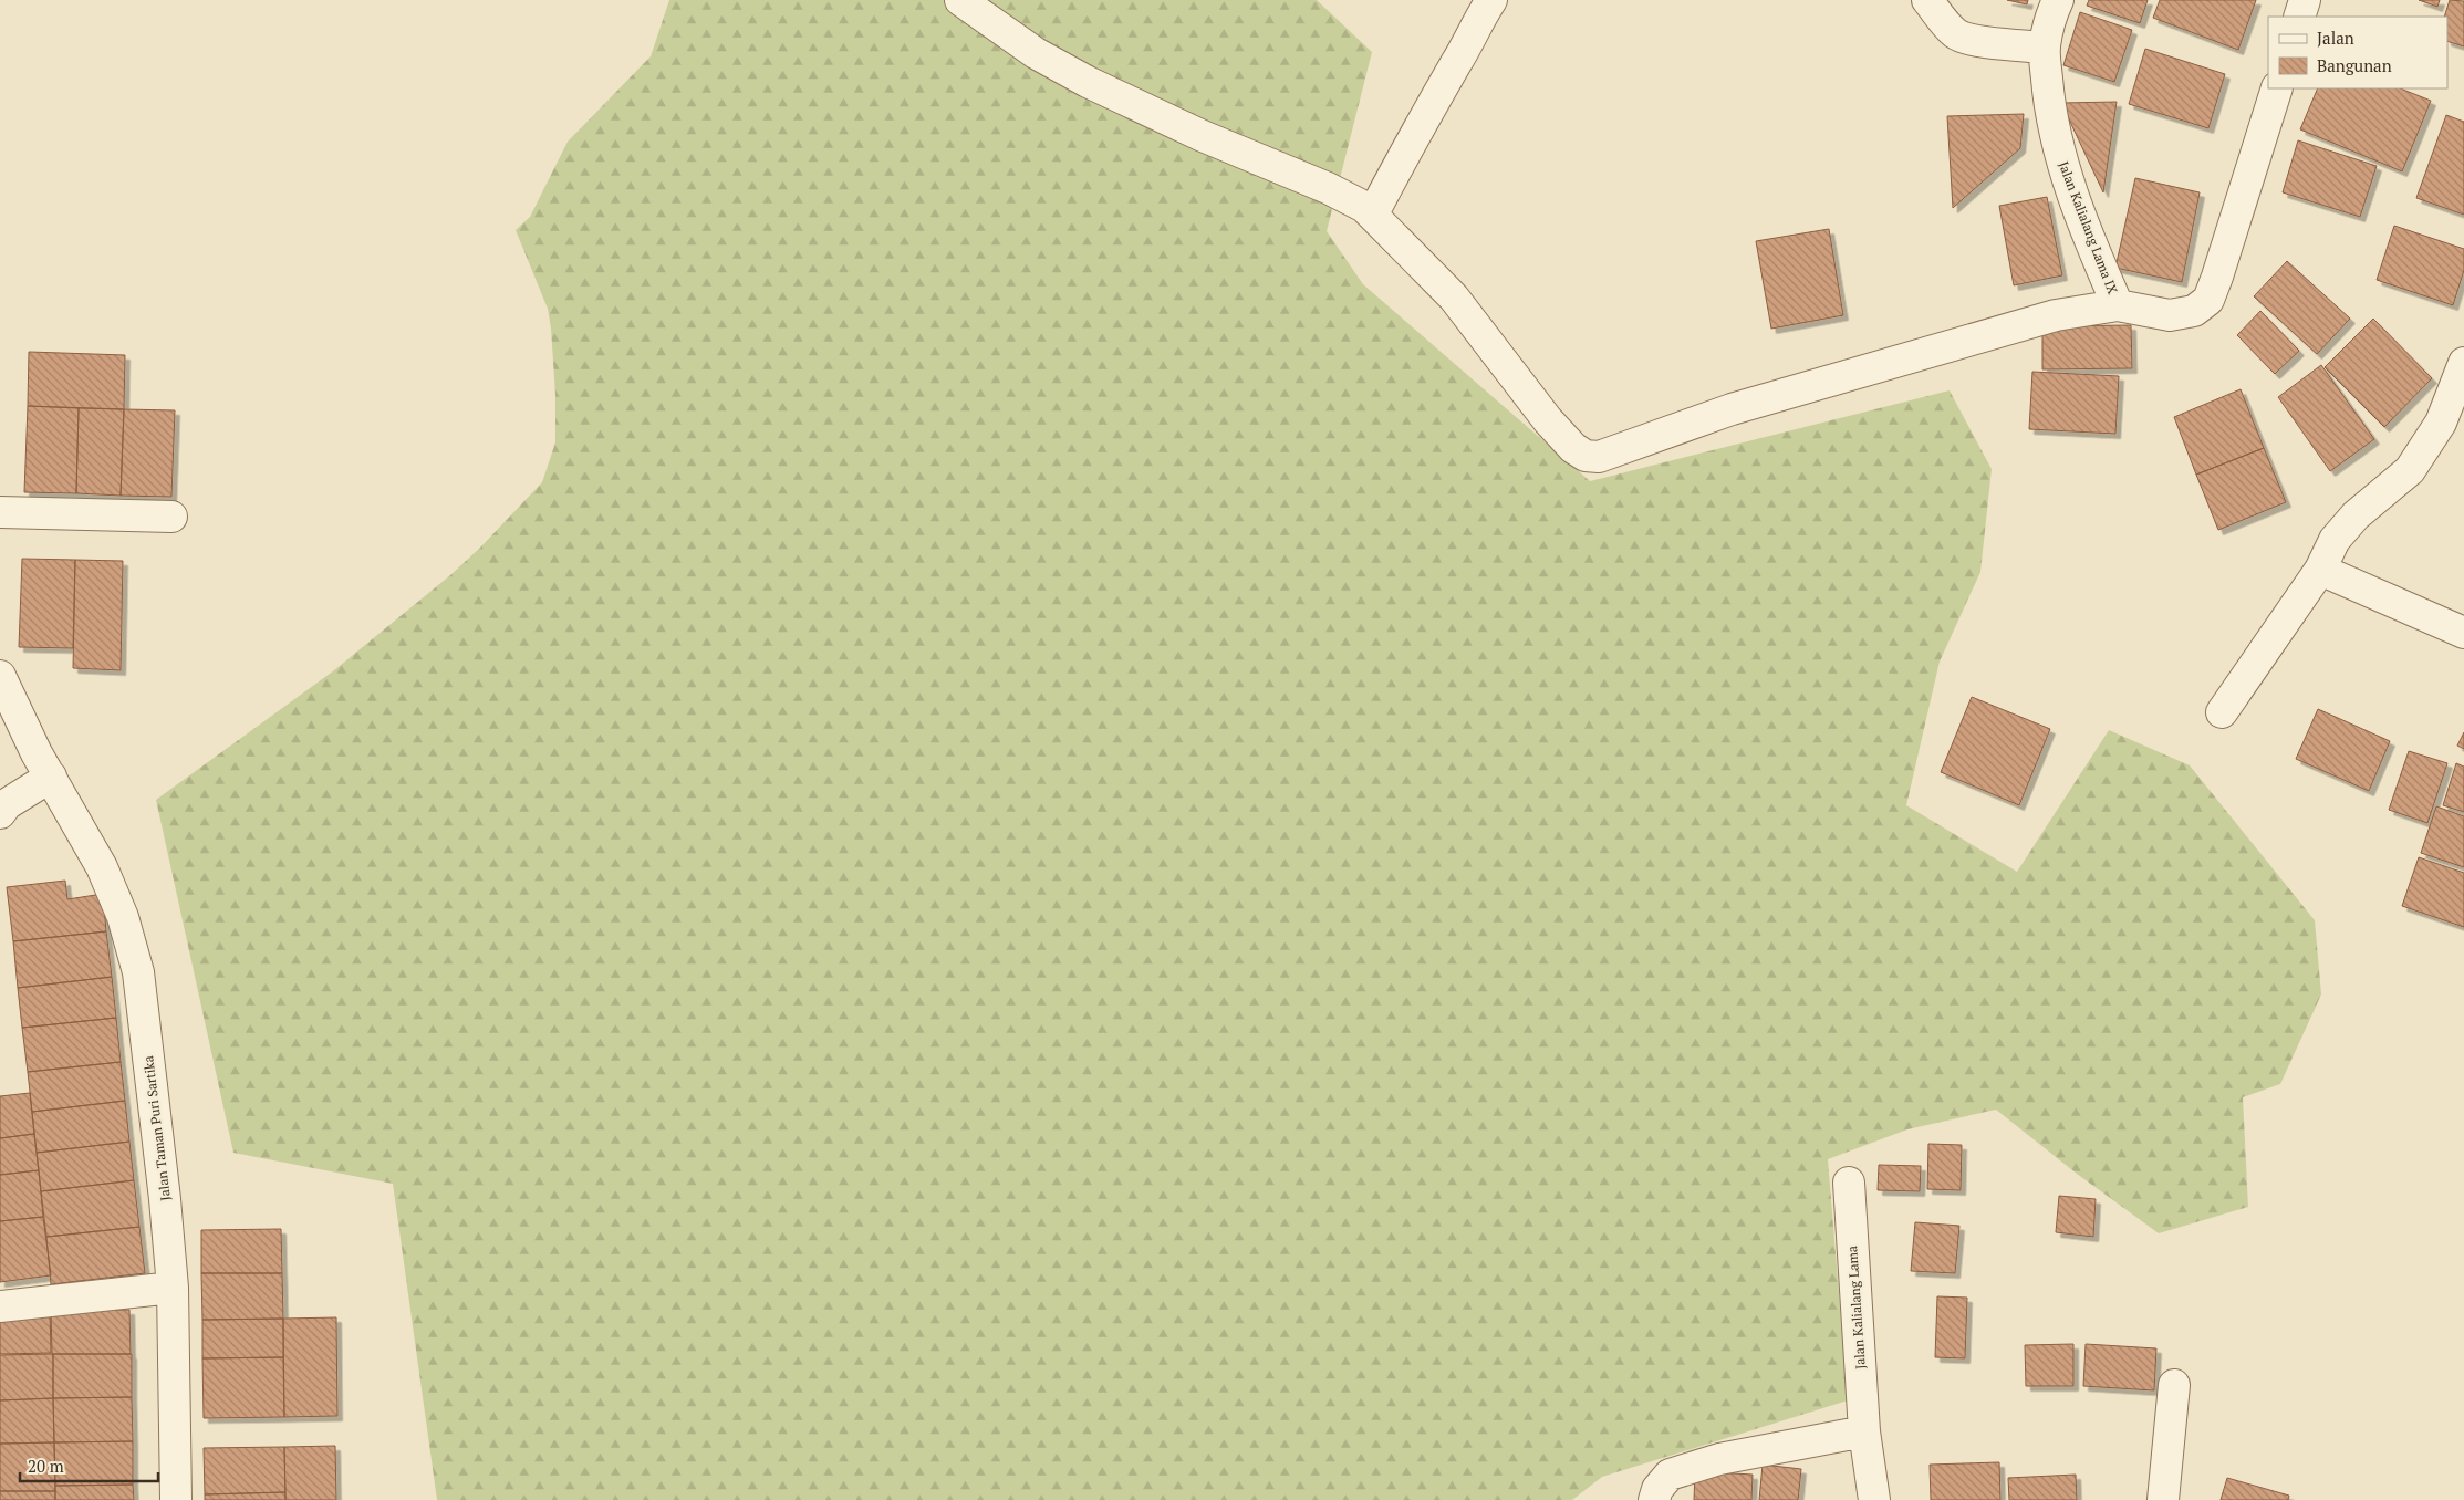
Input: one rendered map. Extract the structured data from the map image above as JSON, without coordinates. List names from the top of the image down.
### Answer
{
  "streets": {
    "street": ["Jalan Kalialang Lama IX", "Jalan Taman Puri Sartika", "Jalan Kalialang Lama"]
  },
  "legend": ["Jalan", "Bangunan"],
  "scale_bar": "20 m"
}
